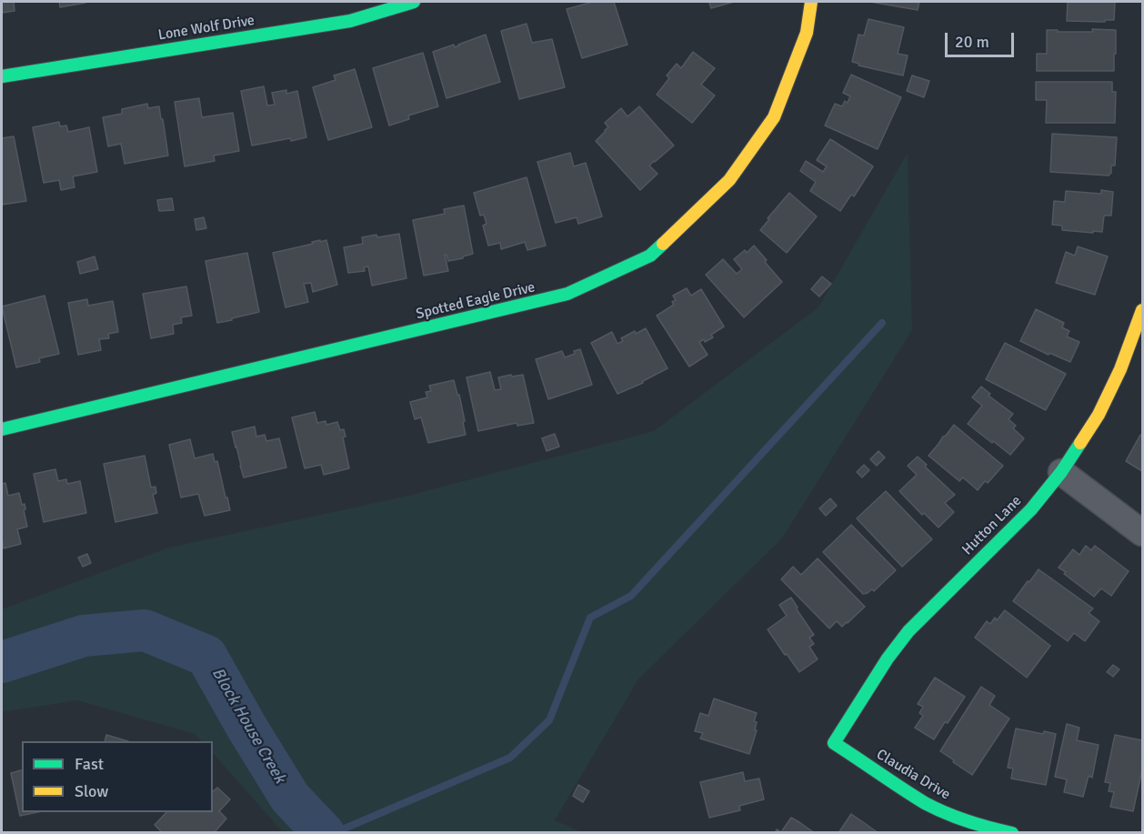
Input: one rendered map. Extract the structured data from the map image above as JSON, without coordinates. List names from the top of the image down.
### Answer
{
  "streets": {
    "street": [
      "Lone Wolf Drive",
      "Spotted Eagle Drive",
      "Hutton Lane",
      "Claudia Drive"
    ]
  },
  "crossings": [
    ["Hutton Lane", "Claudia Drive"]
  ],
  "water": ["Block House Creek"],
  "legend": ["Fast", "Slow"],
  "scale_bar": "20 m"
}
